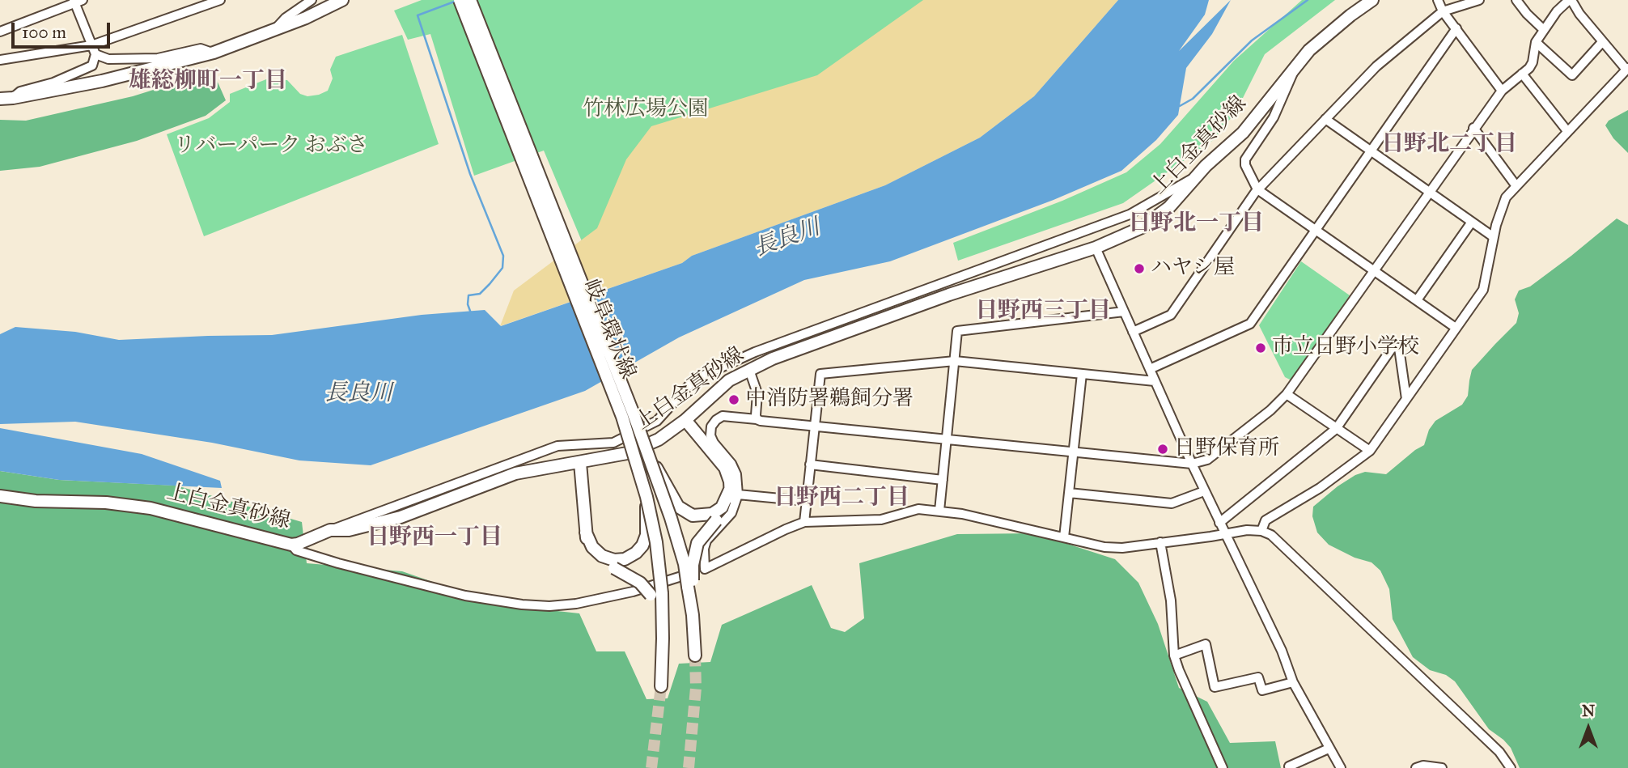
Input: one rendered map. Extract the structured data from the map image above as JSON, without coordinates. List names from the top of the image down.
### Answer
{
  "streets": {
    "main road": ["上白金真砂線", "岐阜環状線"]
  },
  "districts": [
    "雄総柳町一丁目",
    "日野北二丁目",
    "日野北一丁目",
    "日野西三丁目",
    "日野西二丁目",
    "日野西一丁目"
  ],
  "water": ["長良川"],
  "parks": ["竹林広場公園", "リバーパーク おぶさ"],
  "places": [
    "ハヤシ屋",
    "市立日野小学校",
    "中消防署鵜飼分署",
    "日野保育所"
  ],
  "scale_bar": "100 m",
  "north": "top"
}
